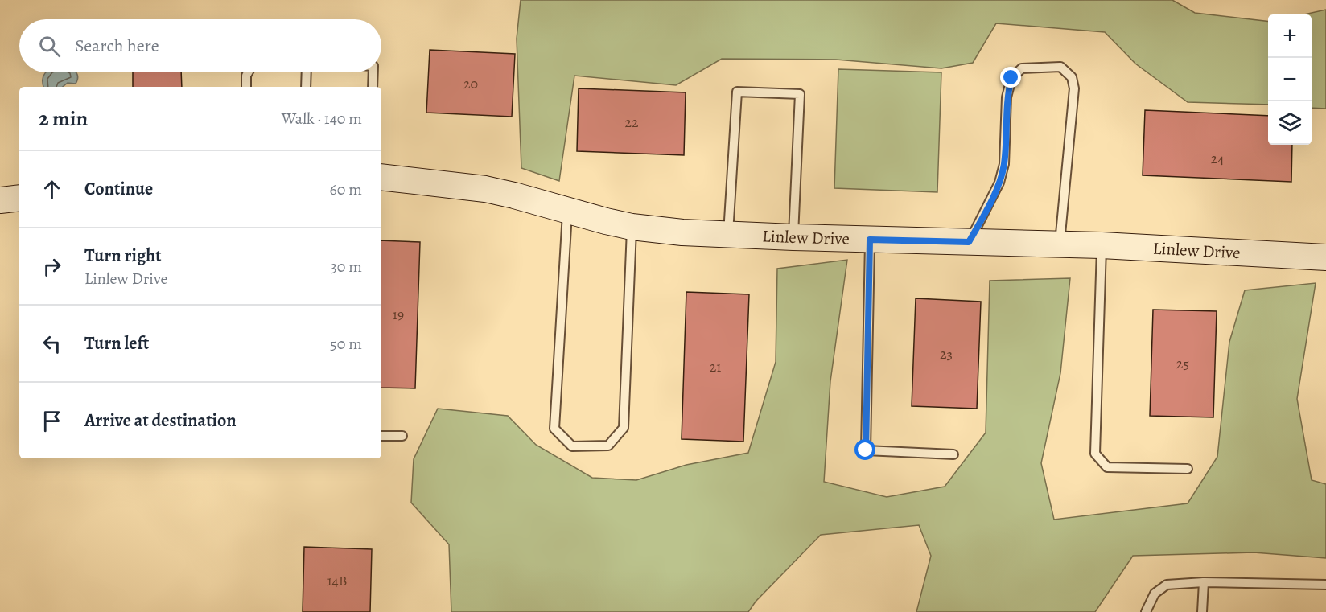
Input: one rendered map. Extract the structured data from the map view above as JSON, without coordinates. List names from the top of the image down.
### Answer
{
  "streets": {
    "street": ["Linlew Drive"]
  },
  "house_numbers": [
    "20",
    "22",
    "24",
    "19",
    "23",
    "25",
    "21",
    "14B"
  ],
  "page": {
    "map_buttons": ["+", "−"],
    "search": "Search here",
    "heading": ["2 min", "Walk · 140 m"],
    "list": [
      ["Continue", "60 m"],
      ["Turn right", "Linlew Drive", "30 m"],
      ["Turn left", "50 m"],
      "Arrive at destination"
    ]
  }
}
